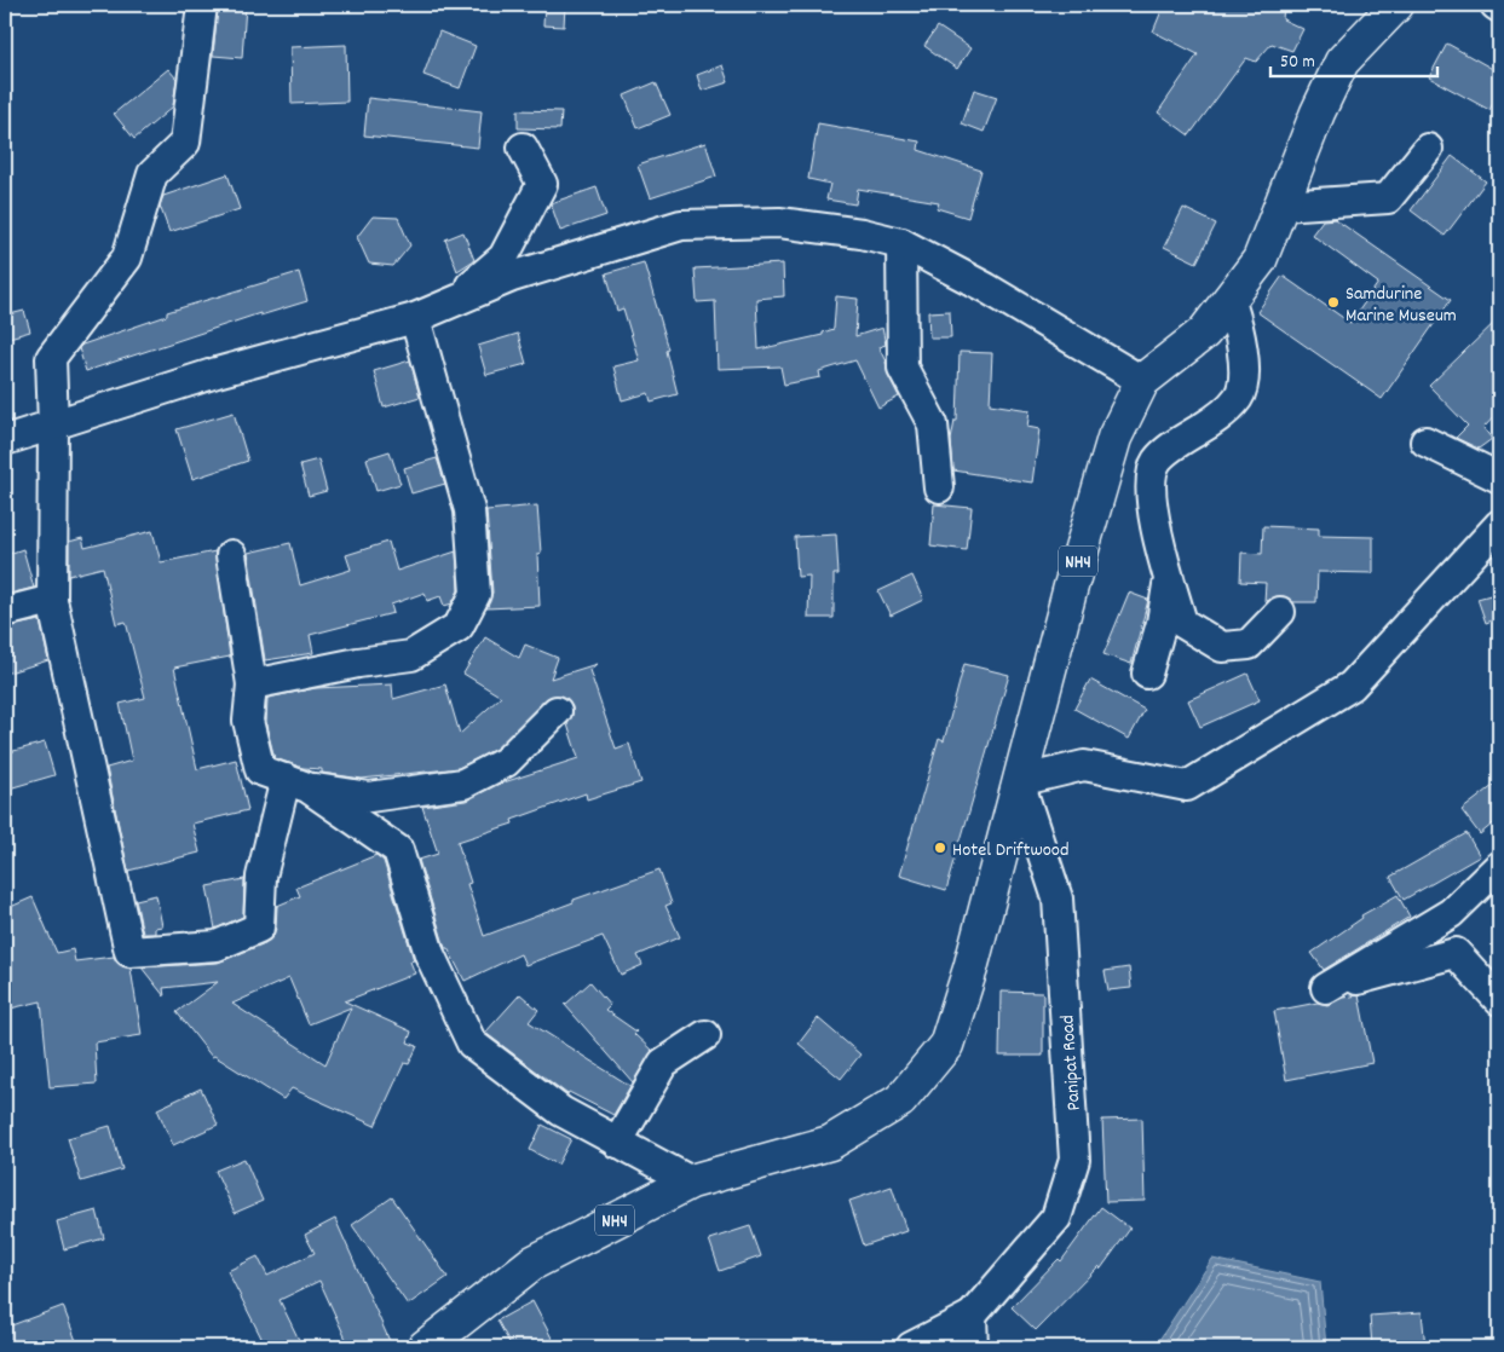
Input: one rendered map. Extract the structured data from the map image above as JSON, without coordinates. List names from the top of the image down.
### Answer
{
  "streets": {
    "highway": ["NH4"],
    "street": ["Panipat Road"]
  },
  "crossings": [
    ["NH4", "Panipat Road"]
  ],
  "places": ["Samdurine Marine Museum", "Hotel Driftwood"],
  "scale_bar": "50 m"
}
